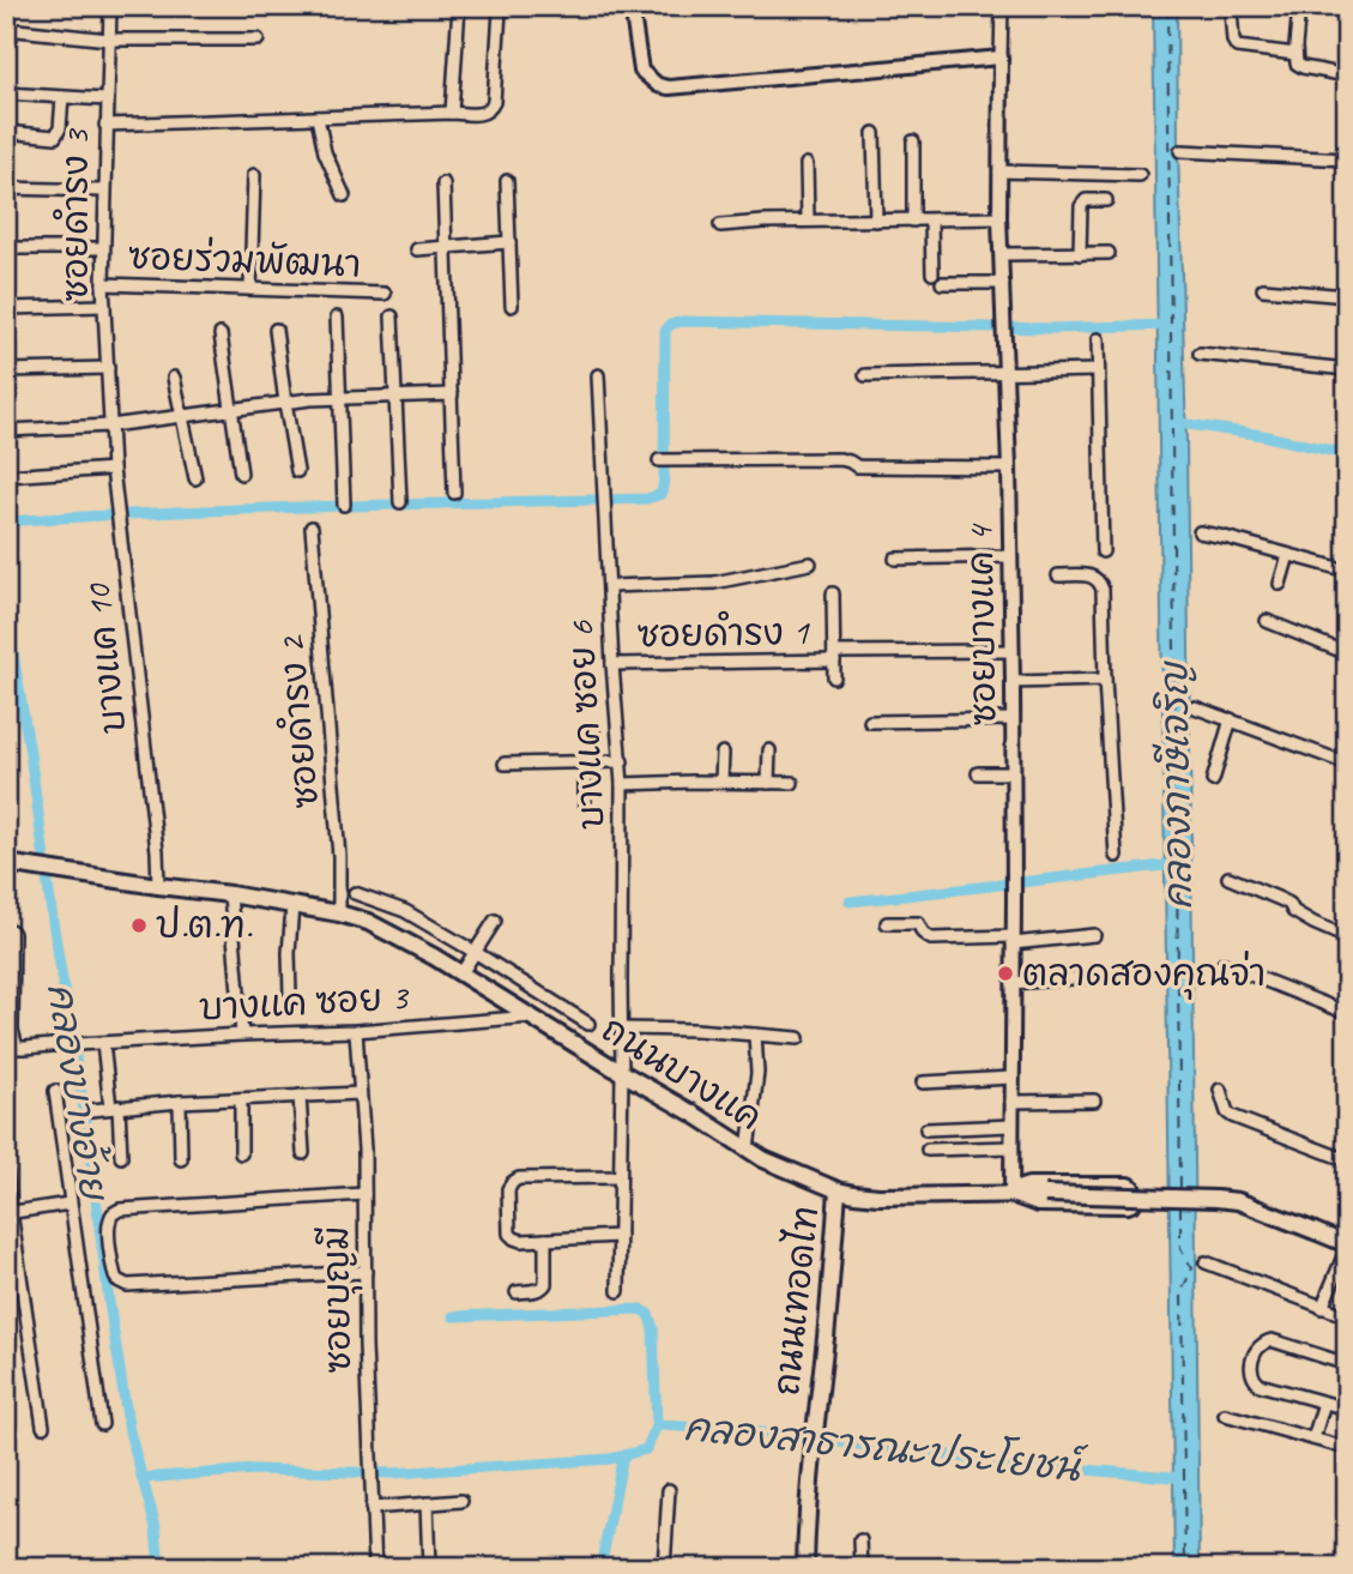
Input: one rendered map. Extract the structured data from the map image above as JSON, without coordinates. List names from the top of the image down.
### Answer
{
  "streets": {
    "main road": ["ถนนบางแค", "ถนนเทอดไท"],
    "street": [
      "ซอยดำรง 3",
      "ซอยร่วมพัฒนา",
      "ซอยบางแค 4",
      "ซอยดำรง 1",
      "บางแค 10",
      "ซอยดำรง 2",
      "บางแค ซอย 6",
      "บางแค ซอย 3",
      "ซอยบุญมี"
    ]
  },
  "crossings": [
    ["ซอยดำรง 3", "ซอยร่วมพัฒนา"],
    ["ซอยดำรง 3", "บางแค 10"],
    ["ซอยบางแค 4", "ซอยดำรง 1"],
    ["ซอยบางแค 4", "ถนนบางแค"],
    ["ซอยดำรง 1", "บางแค ซอย 6"],
    ["บางแค 10", "ถนนบางแค"],
    ["ซอยดำรง 2", "ถนนบางแค"],
    ["บางแค ซอย 6", "ถนนบางแค"],
    ["บางแค ซอย 3", "ถนนบางแค"],
    ["บางแค ซอย 3", "ซอยบุญมี"],
    ["ถนนบางแค", "ถนนเทอดไท"]
  ],
  "water": ["คลองภาษีเจริญ", "คลองบางอ้าย", "คลองสาธารณะประโยชน์"],
  "places": ["ป.ต.ท.", "ตลาดสองคุณจ่า"]
}
